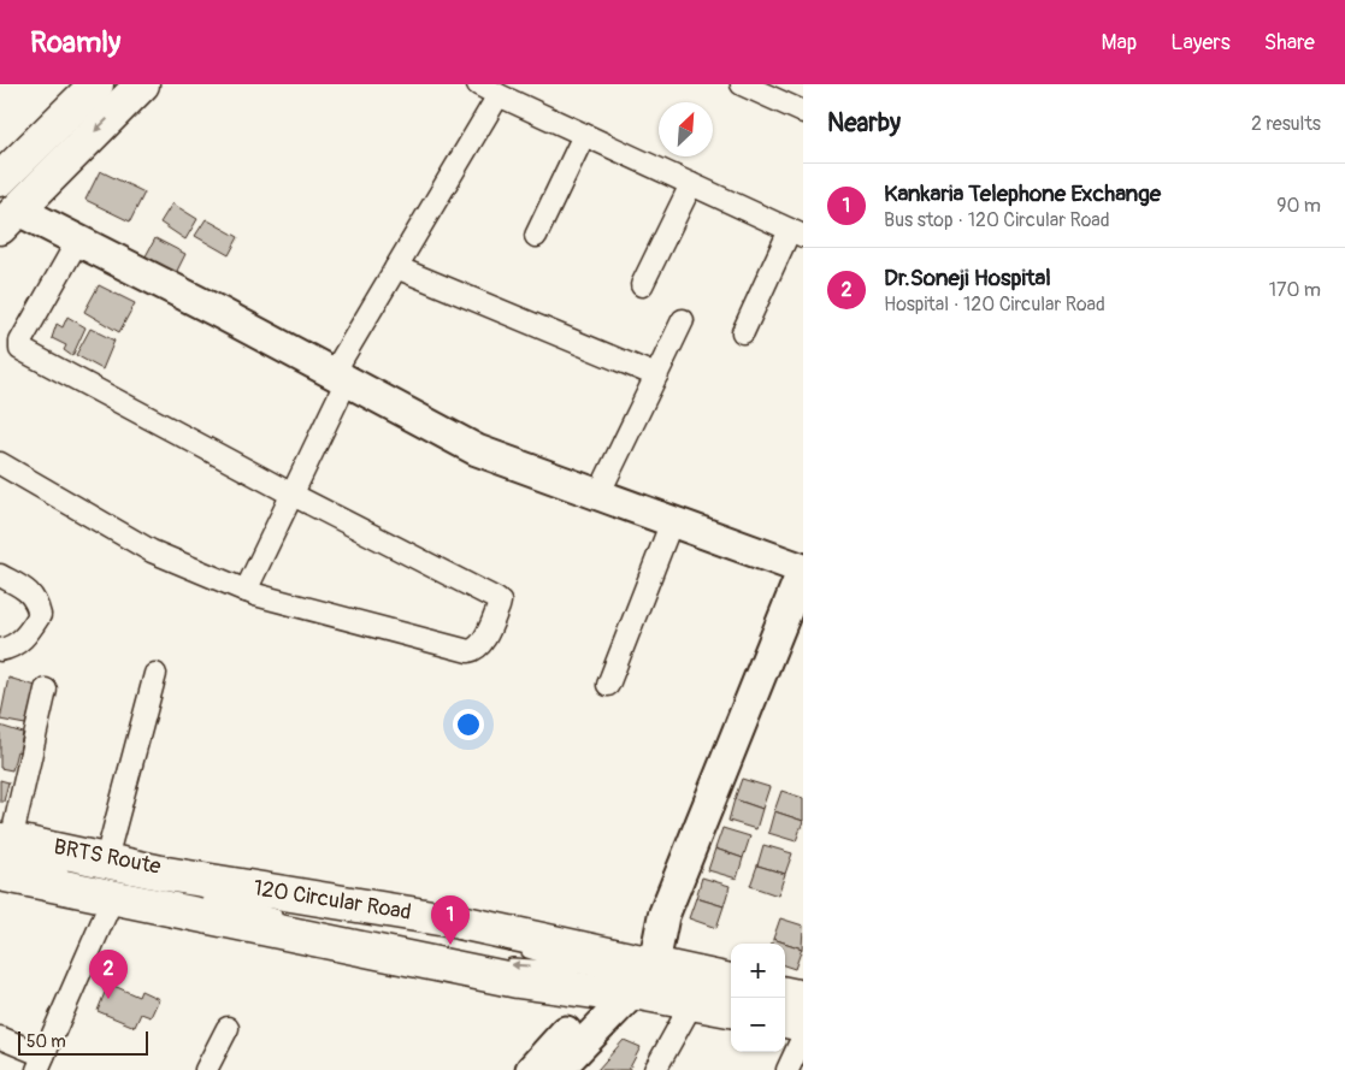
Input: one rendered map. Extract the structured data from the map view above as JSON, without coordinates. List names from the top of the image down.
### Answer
{
  "streets": {
    "main road": ["120 Circular Road"],
    "lane": ["BRTS Route"]
  },
  "crossings": [
    ["BRTS Route", "120 Circular Road"]
  ],
  "scale_bar": "50 m",
  "north": "top right",
  "page": {
    "header": "Roamly",
    "nav": ["Map", "Layers", "Share"],
    "heading": ["Nearby", "2 results"],
    "list": [
      {
        "mark": "1",
        "name": "Kankaria Telephone Exchange",
        "note": "Bus stop · 120 Circular Road",
        "value": "90 m"
      },
      {
        "mark": "2",
        "name": "Dr.Soneji Hospital",
        "note": "Hospital · 120 Circular Road",
        "value": "170 m"
      }
    ],
    "pins": ["1", "2"],
    "map_buttons": ["+", "−"],
    "scale": "50 m"
  }
}
